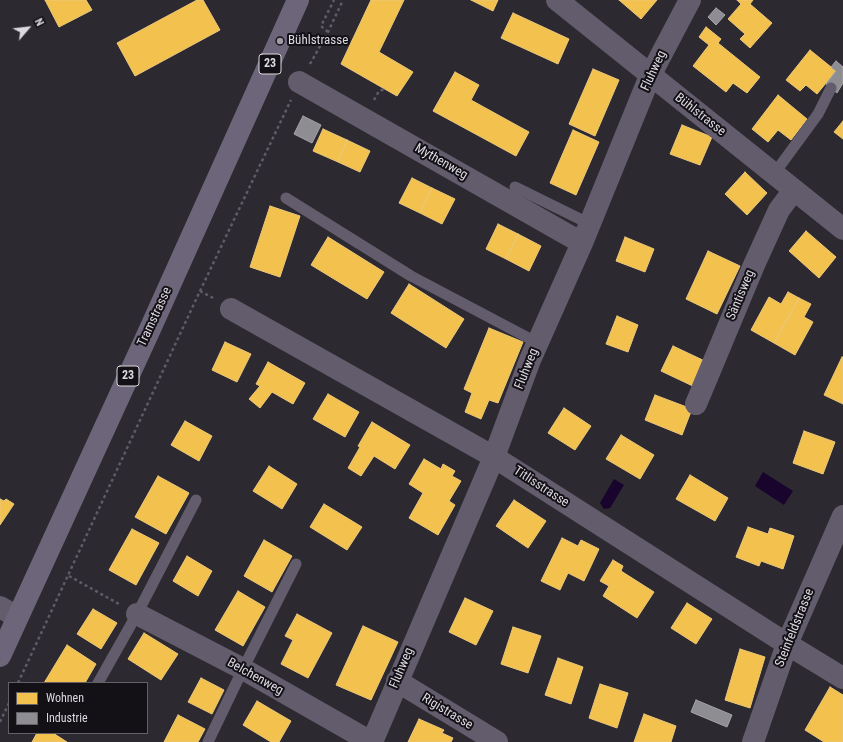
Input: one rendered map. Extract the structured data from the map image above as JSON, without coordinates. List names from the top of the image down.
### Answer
{
  "streets": {
    "main road": ["23", "Tramstrasse"],
    "street": [
      "Fluhweg",
      "Bühlstrasse",
      "Mythenweg",
      "Säntisweg",
      "Titlisstrasse",
      "Steinfeldstrasse",
      "Belchenweg",
      "Rigistrasse"
    ]
  },
  "crossings": [
    ["Fluhweg", "Bühlstrasse"],
    ["Fluhweg", "Mythenweg"],
    ["Fluhweg", "Titlisstrasse"],
    ["Fluhweg", "Belchenweg"],
    ["Fluhweg", "Rigistrasse"],
    ["Bühlstrasse", "Säntisweg"],
    ["Titlisstrasse", "Steinfeldstrasse"]
  ],
  "places": ["Bühlstrasse"],
  "legend": ["Wohnen", "Industrie"],
  "north": "top right"
}
